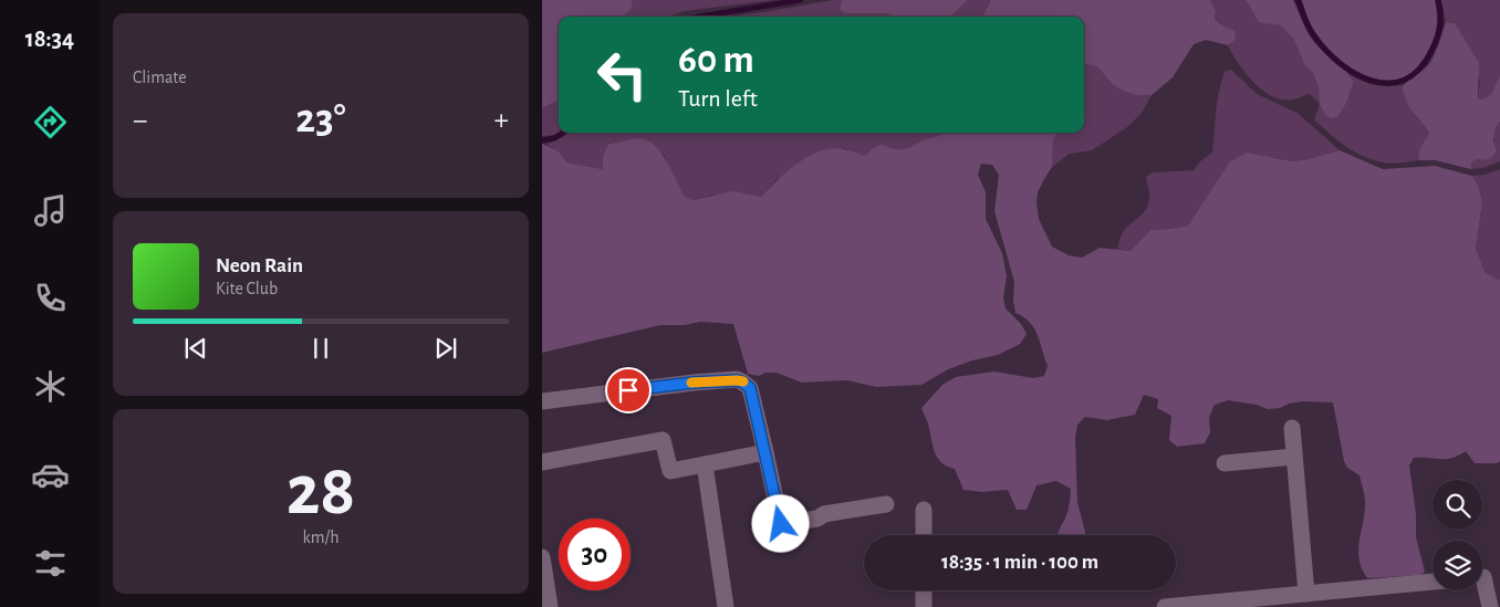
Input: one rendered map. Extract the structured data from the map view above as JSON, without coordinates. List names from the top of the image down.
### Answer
{
  "page": {
    "tabs": "18:34",
    "tile": [
      "Climate",
      ["28", "km/h"]
    ],
    "turn": ["60 m", "Turn left"],
    "heat": ["−", "23°", "+"],
    "song": ["Neon Rain", "Kite Club"],
    "limit": "30",
    "trip": "18:35 · 1 min · 100 m"
  }
}
